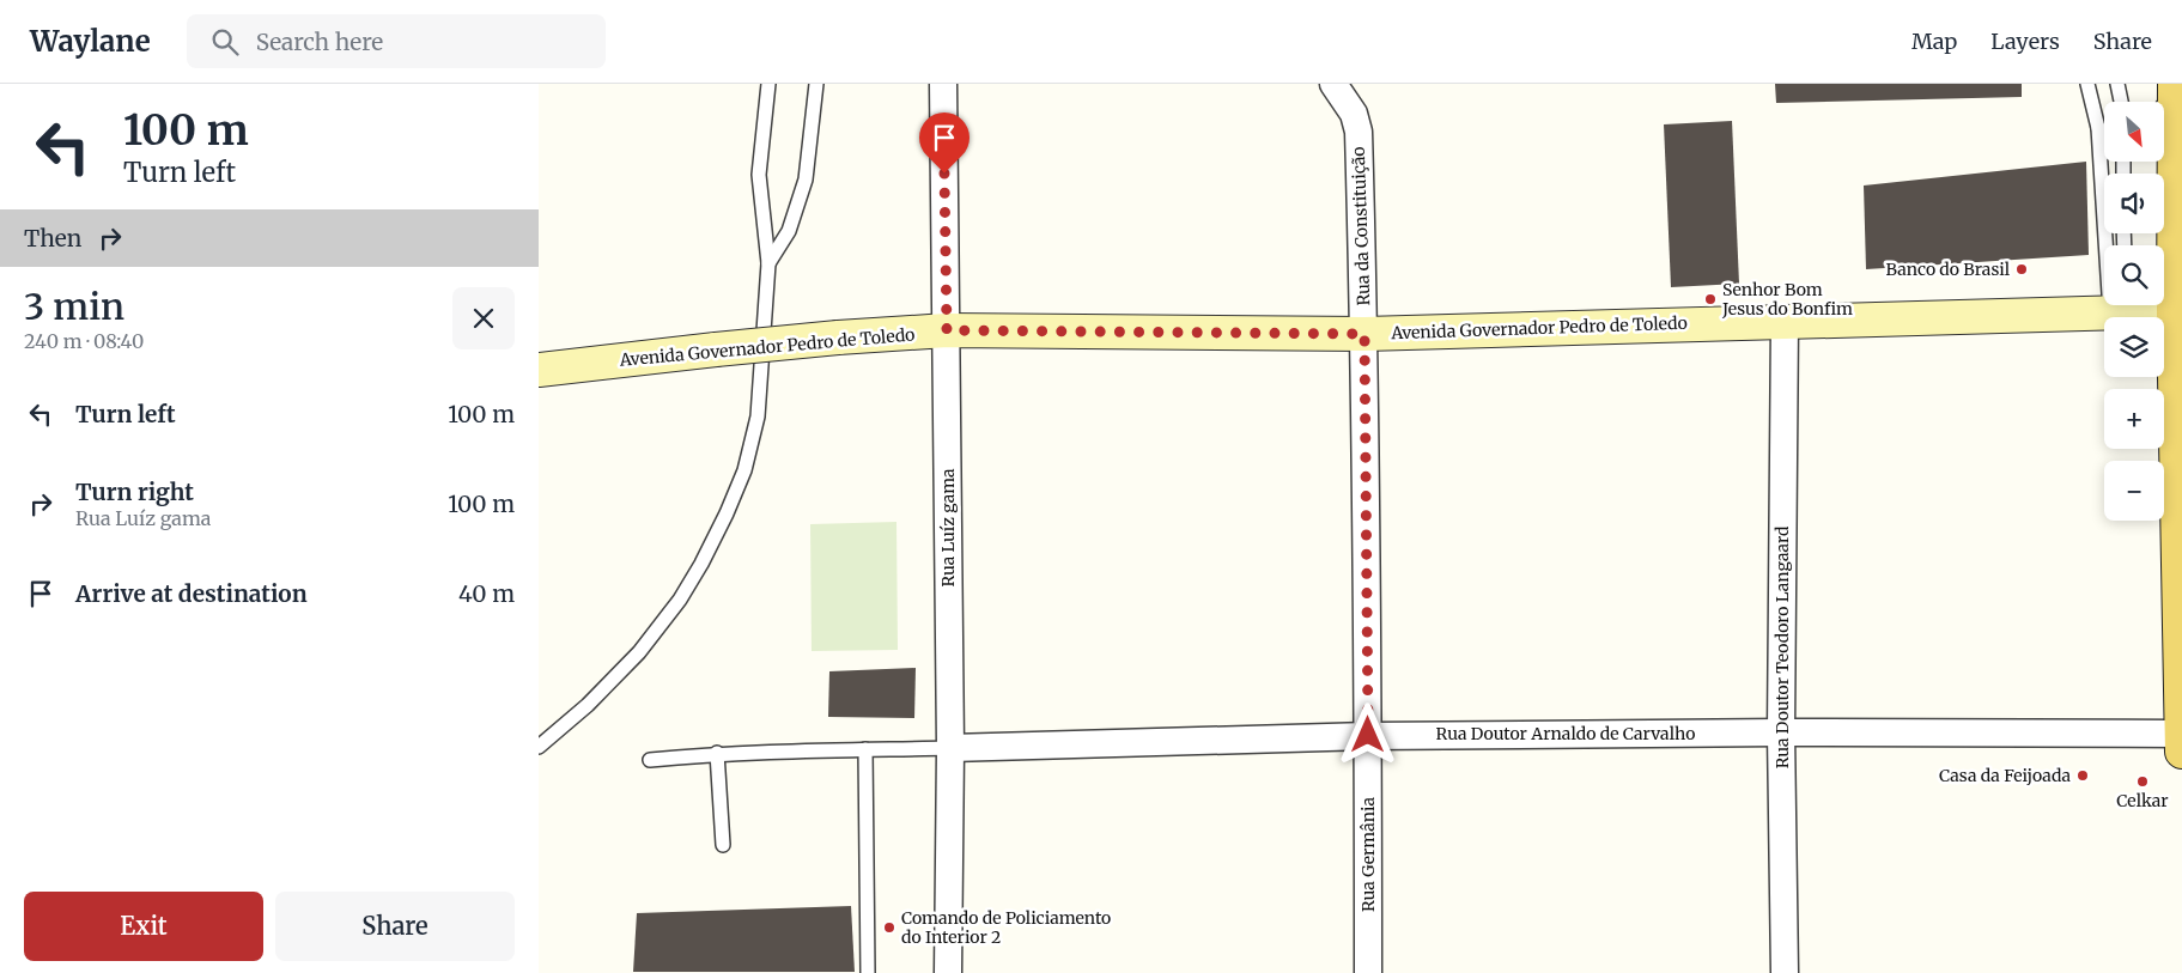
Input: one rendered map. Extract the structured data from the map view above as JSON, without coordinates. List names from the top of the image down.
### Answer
{
  "streets": {
    "main road": ["Avenida Governador Pedro de Toledo"],
    "street": [
      "Rua da Constituição",
      "Rua Luíz gama",
      "Rua Doutor Teodoro Langaard",
      "Rua Doutor Arnaldo de Carvalho",
      "Rua Germânia"
    ]
  },
  "crossings": [
    ["Rua da Constituição", "Avenida Governador Pedro de Toledo"],
    ["Rua da Constituição", "Rua Doutor Arnaldo de Carvalho"],
    ["Rua da Constituição", "Rua Germânia"],
    ["Avenida Governador Pedro de Toledo", "Rua Luíz gama"],
    ["Avenida Governador Pedro de Toledo", "Rua Doutor Teodoro Langaard"],
    ["Rua Luíz gama", "Rua Doutor Arnaldo de Carvalho"],
    ["Rua Doutor Teodoro Langaard", "Rua Doutor Arnaldo de Carvalho"],
    ["Rua Doutor Arnaldo de Carvalho", "Rua Germânia"]
  ],
  "places": [
    "Banco do Brasil",
    "Senhor Bom Jesus do Bonfim",
    "Casa da Feijoada",
    "Celkar",
    "Comando de Policiamento do Interior 2"
  ],
  "north": "bottom right",
  "page": {
    "header": "Waylane",
    "search": "Search here",
    "nav": ["Map", "Layers", "Share"],
    "turn": ["100 m", "Turn left"],
    "map_buttons": ["+", "−"],
    "then": "Then",
    "heading": ["3 min", "240 m · 08:40"],
    "list": [
      {
        "name": "Turn left",
        "value": "100 m"
      },
      {
        "name": "Turn right",
        "note": "Rua Luíz gama",
        "value": "100 m"
      },
      {
        "name": "Arrive at destination",
        "value": "40 m"
      }
    ],
    "buttons": ["Exit", "Share"]
  }
}
